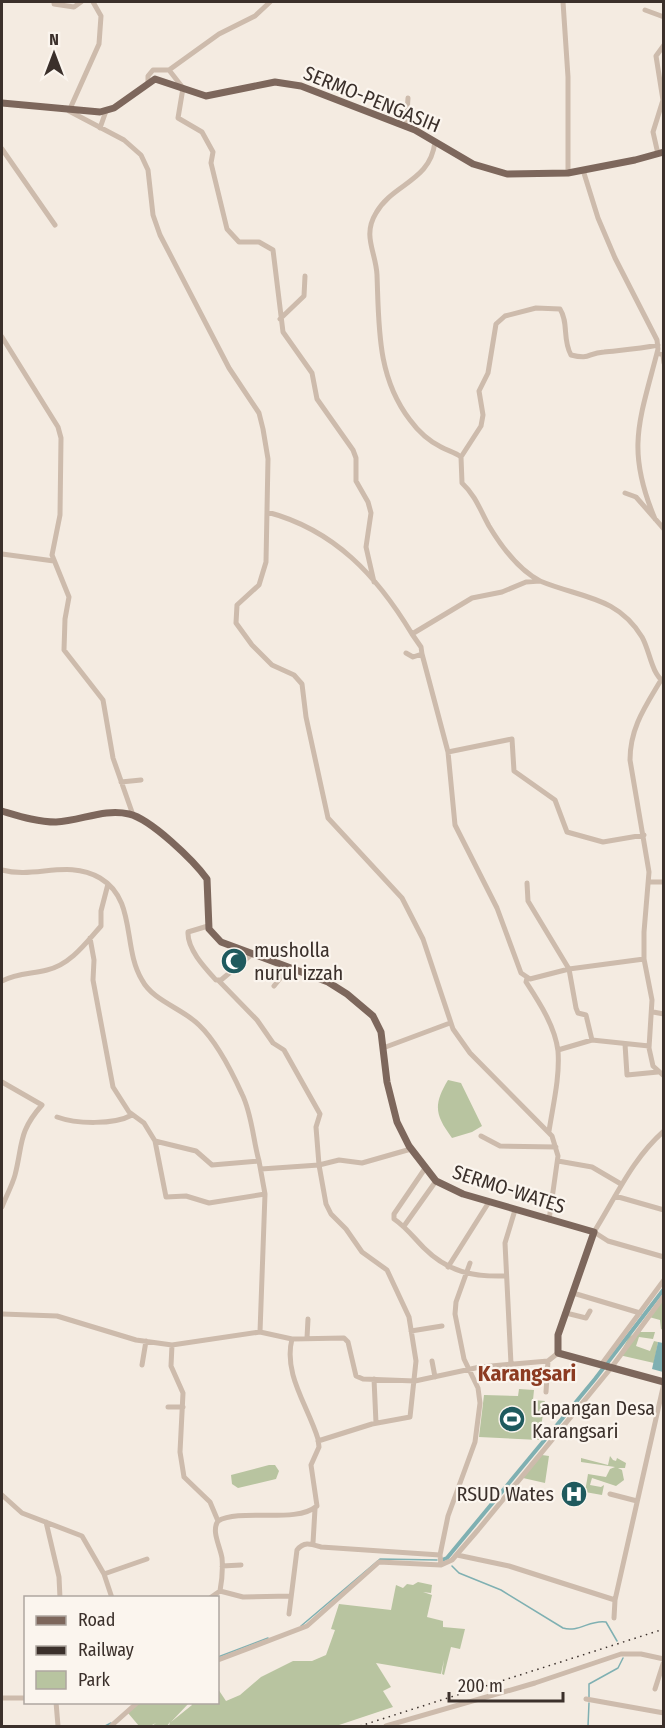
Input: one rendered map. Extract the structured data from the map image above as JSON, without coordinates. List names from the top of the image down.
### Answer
{
  "streets": {
    "main road": ["SERMO-PENGASIH", "SERMO-WATES"]
  },
  "districts": ["Karangsari"],
  "places": {
    "mosque": ["musholla nurul izzah"],
    "sports": ["Lapangan Desa Karangsari"],
    "hospital": ["RSUD Wates"]
  },
  "legend": ["Road", "Railway", "Park"],
  "scale_bar": "200 m",
  "north": "top"
}
